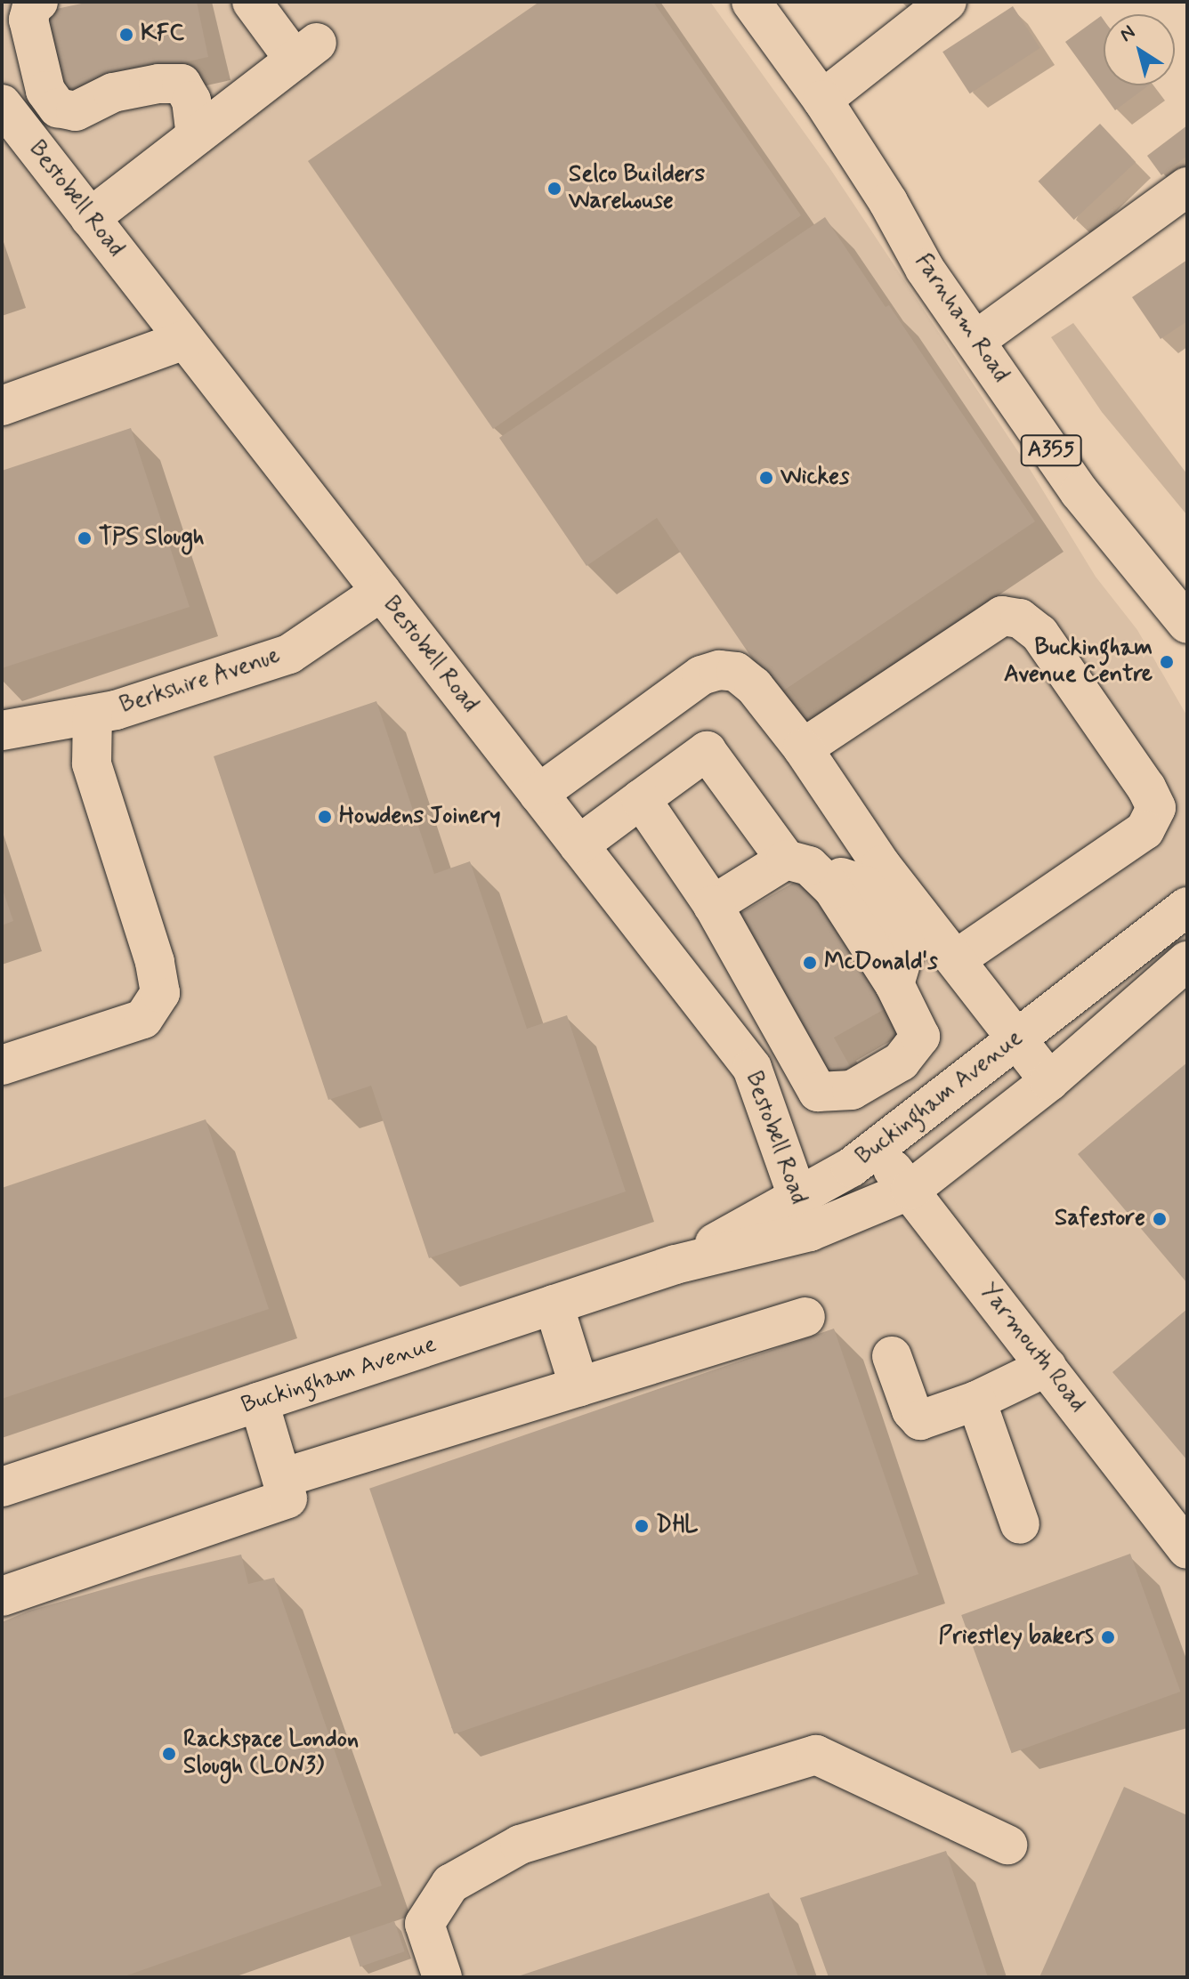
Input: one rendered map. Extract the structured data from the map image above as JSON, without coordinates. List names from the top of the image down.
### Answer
{
  "streets": {
    "street": [
      "Bestobell Road",
      "Farnham Road",
      "A355",
      "Berkshire Avenue",
      "Buckingham Avenue",
      "Yarmouth Road"
    ]
  },
  "crossings": [
    ["Bestobell Road", "Berkshire Avenue"],
    ["Bestobell Road", "Buckingham Avenue"],
    ["Buckingham Avenue", "Yarmouth Road"]
  ],
  "places": [
    "KFC",
    "Selco Builders Warehouse",
    "Wickes",
    "TPS Slough",
    "Buckingham Avenue Centre",
    "Howdens Joinery",
    "McDonald's",
    "Safestore",
    "DHL",
    "Priestley bakers",
    "Rackspace London Slough (LON3)"
  ],
  "north": "top left"
}
